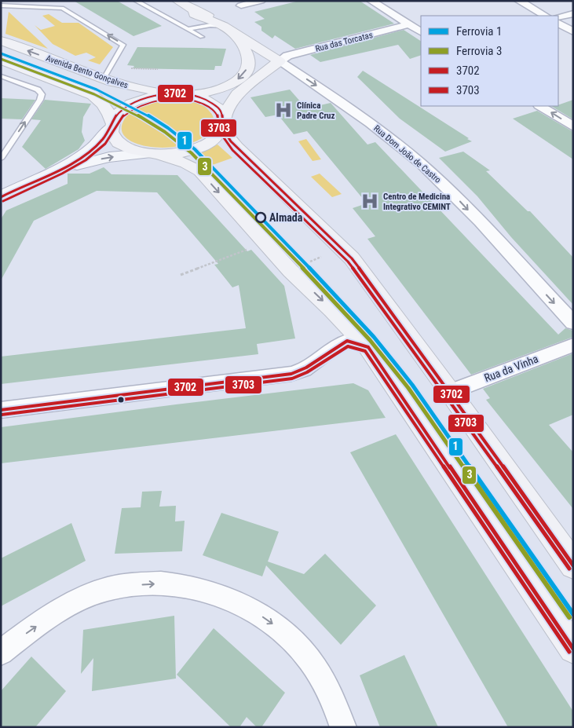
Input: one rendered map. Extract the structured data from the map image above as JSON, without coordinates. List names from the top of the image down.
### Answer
{
  "streets": {
    "main road": ["Avenida Bento Gonçalves", "Rua Dom João de Castro"],
    "street": ["Rua das Torcatas", "Rua da Vinha"]
  },
  "crossings": [
    ["Rua das Torcatas", "Rua Dom João de Castro"]
  ],
  "places": {
    "hospital": ["Clínica Padre Cruz", "Centro de Medicina Integrativo CEMINT"],
    "other": ["Almada"]
  },
  "lines": [
    "rail line 1",
    "rail line 3",
    "transit line 3702",
    "transit line 3703"
  ],
  "legend": [
    "Ferrovia 1",
    "Ferrovia 3",
    "3702",
    "3703"
  ]
}
